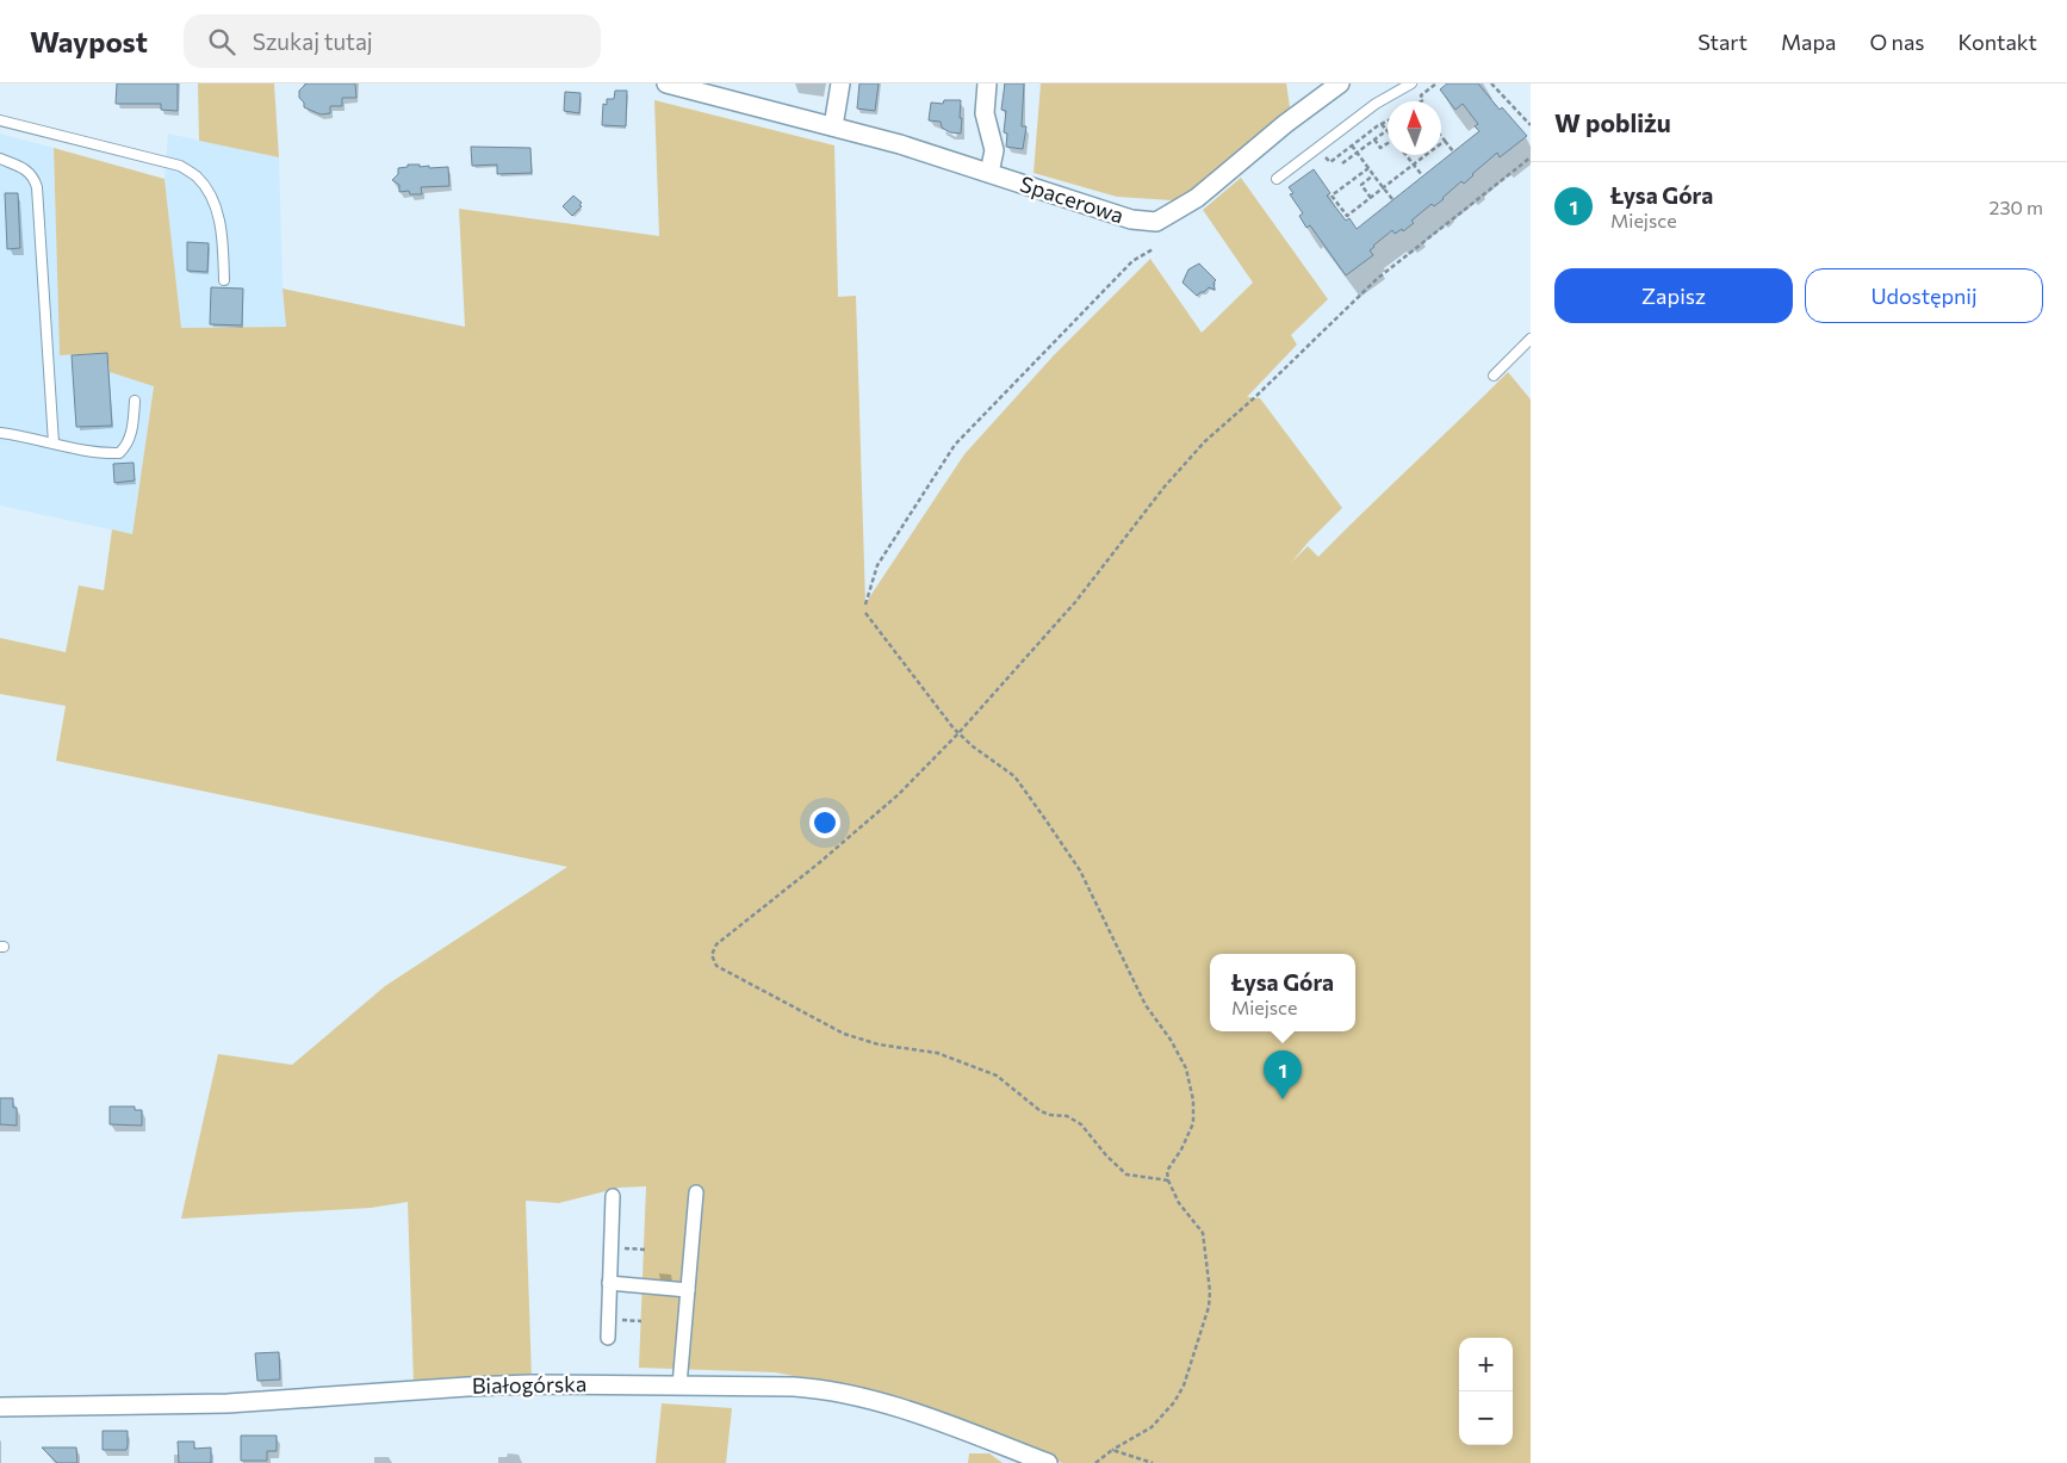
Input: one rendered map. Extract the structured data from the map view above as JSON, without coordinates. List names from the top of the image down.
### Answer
{
  "streets": {
    "street": ["Spacerowa", "Białogórska"]
  },
  "north": "top",
  "page": {
    "header": "Waypost",
    "search": "Szukaj tutaj",
    "nav": [
      "Start",
      "Mapa",
      "O nas",
      "Kontakt"
    ],
    "heading": "W pobliżu",
    "list": [
      {
        "mark": "1",
        "name": "Łysa Góra",
        "note": "Miejsce",
        "value": "230 m"
      }
    ],
    "buttons": ["Zapisz", "Udostępnij"],
    "popup": ["Łysa Góra", "Miejsce"],
    "pins": "1",
    "map_buttons": ["+", "−"]
  }
}
